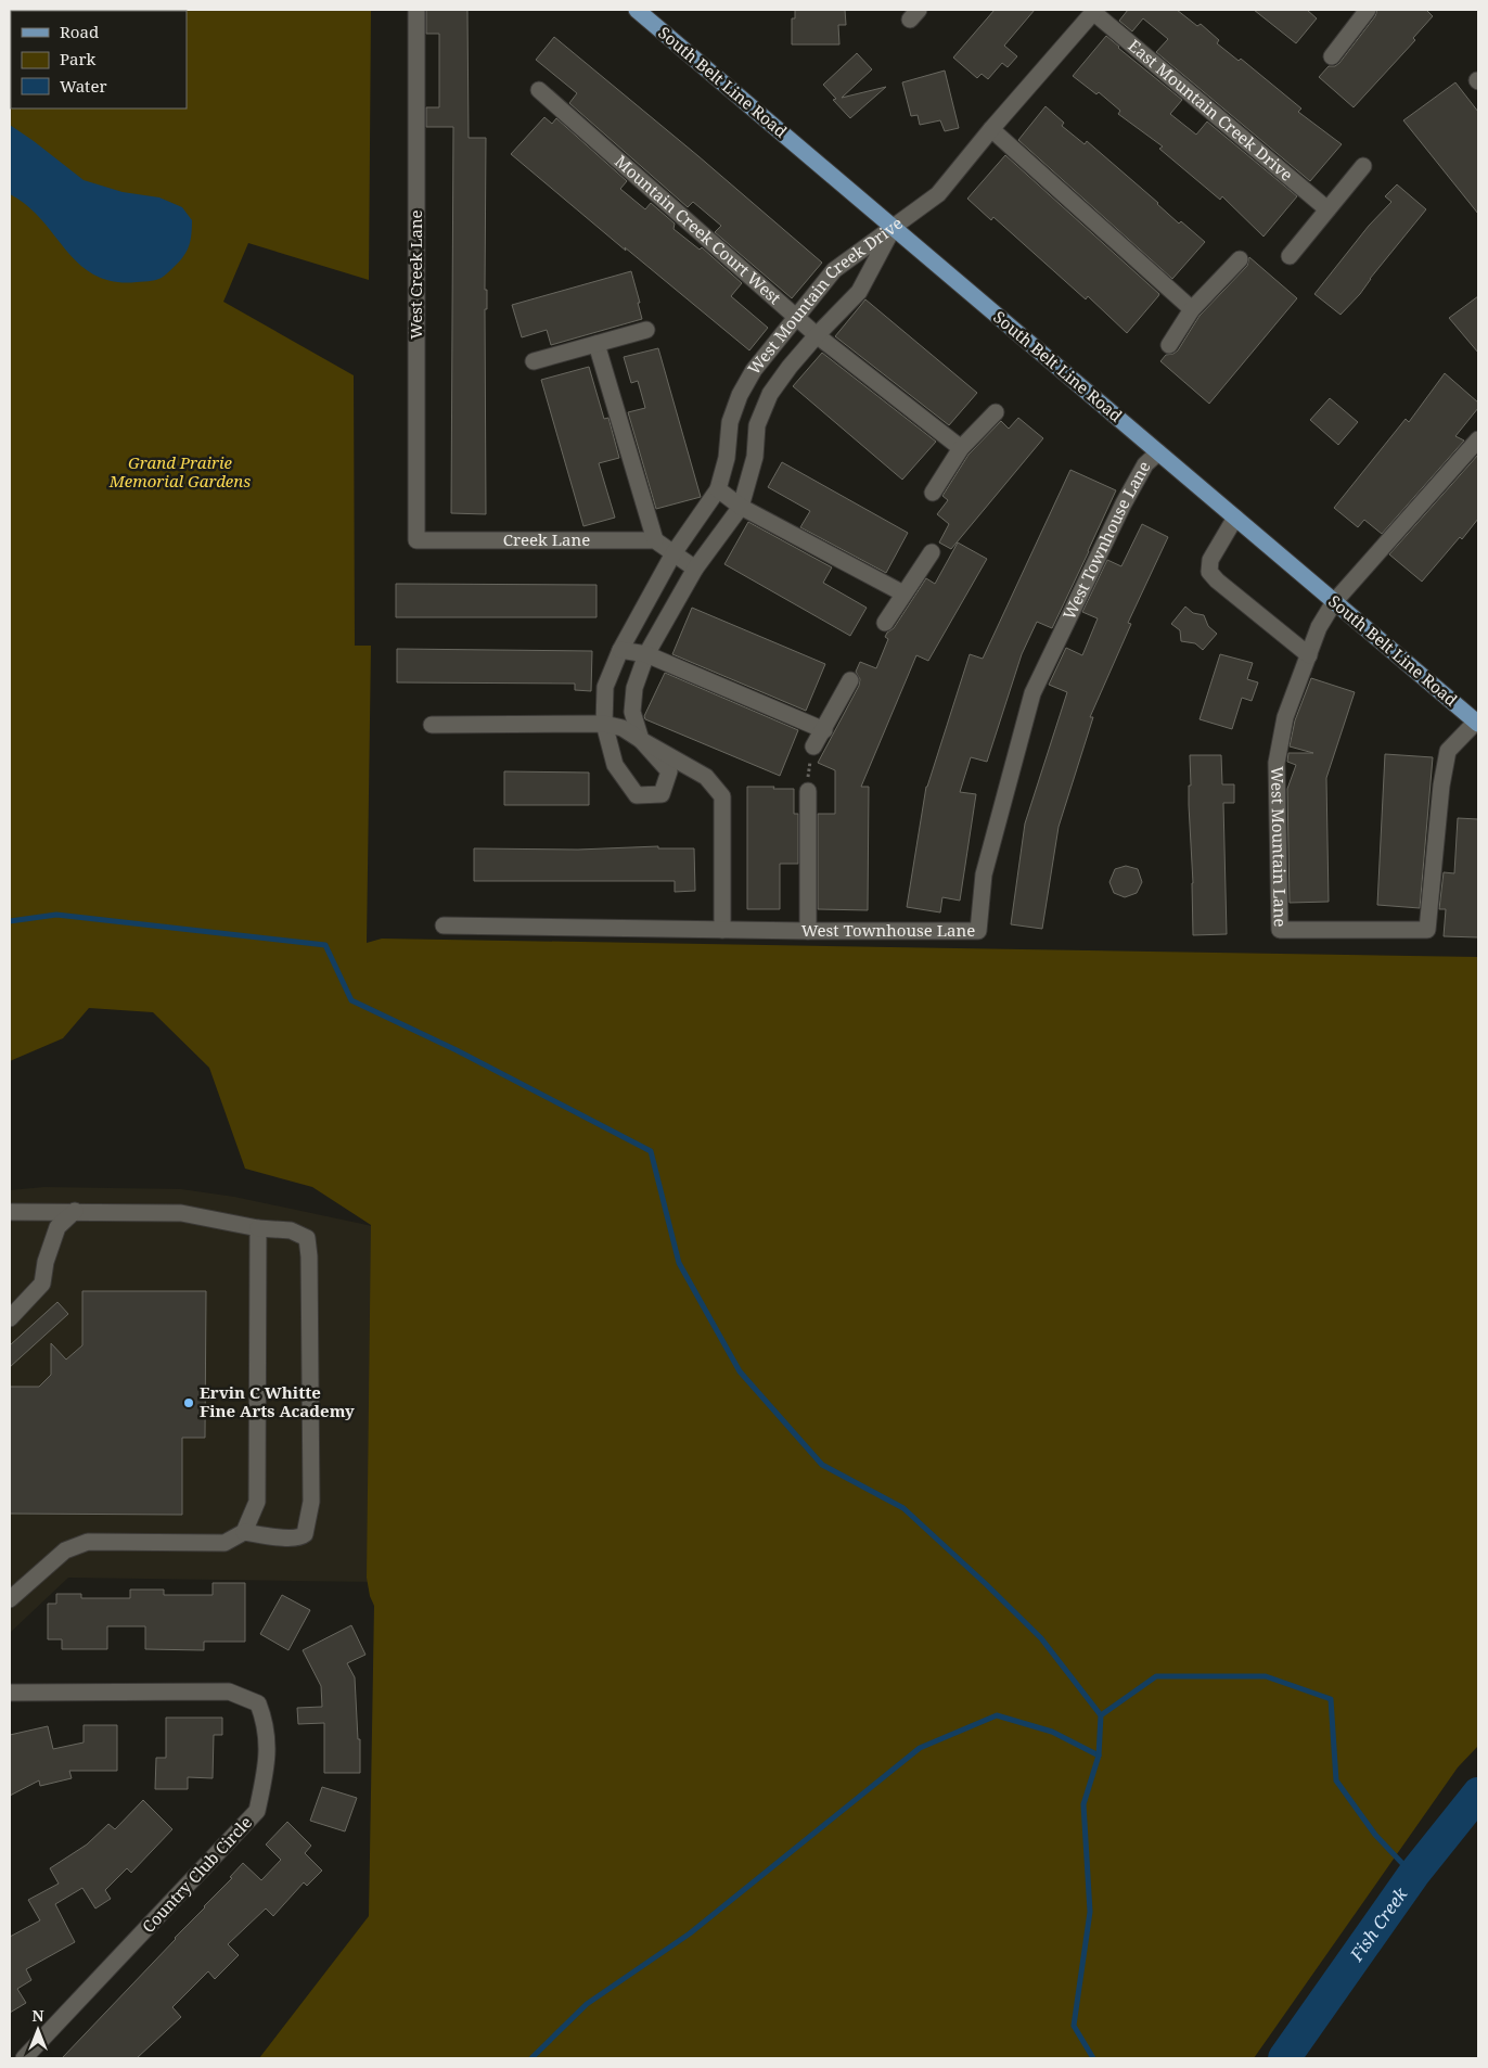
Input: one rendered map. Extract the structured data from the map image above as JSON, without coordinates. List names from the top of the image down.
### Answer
{
  "streets": {
    "main road": ["South Belt Line Road"],
    "street": [
      "East Mountain Creek Drive",
      "Mountain Creek Court West",
      "West Creek Lane",
      "West Mountain Creek Drive",
      "Creek Lane",
      "West Townhouse Lane",
      "West Mountain Lane",
      "Country Club Circle"
    ]
  },
  "crossings": [
    ["South Belt Line Road", "East Mountain Creek Drive"],
    ["South Belt Line Road", "West Mountain Creek Drive"],
    ["South Belt Line Road", "West Townhouse Lane"],
    ["South Belt Line Road", "West Mountain Lane"],
    ["East Mountain Creek Drive", "West Mountain Creek Drive"],
    ["Mountain Creek Court West", "West Mountain Creek Drive"],
    ["West Creek Lane", "Creek Lane"],
    ["West Mountain Creek Drive", "West Townhouse Lane"]
  ],
  "water": ["Fish Creek"],
  "parks": ["Grand Prairie Memorial Gardens"],
  "places": ["Ervin C Whitte Fine Arts Academy"],
  "legend": ["Road", "Park", "Water"],
  "north": "top"
}
